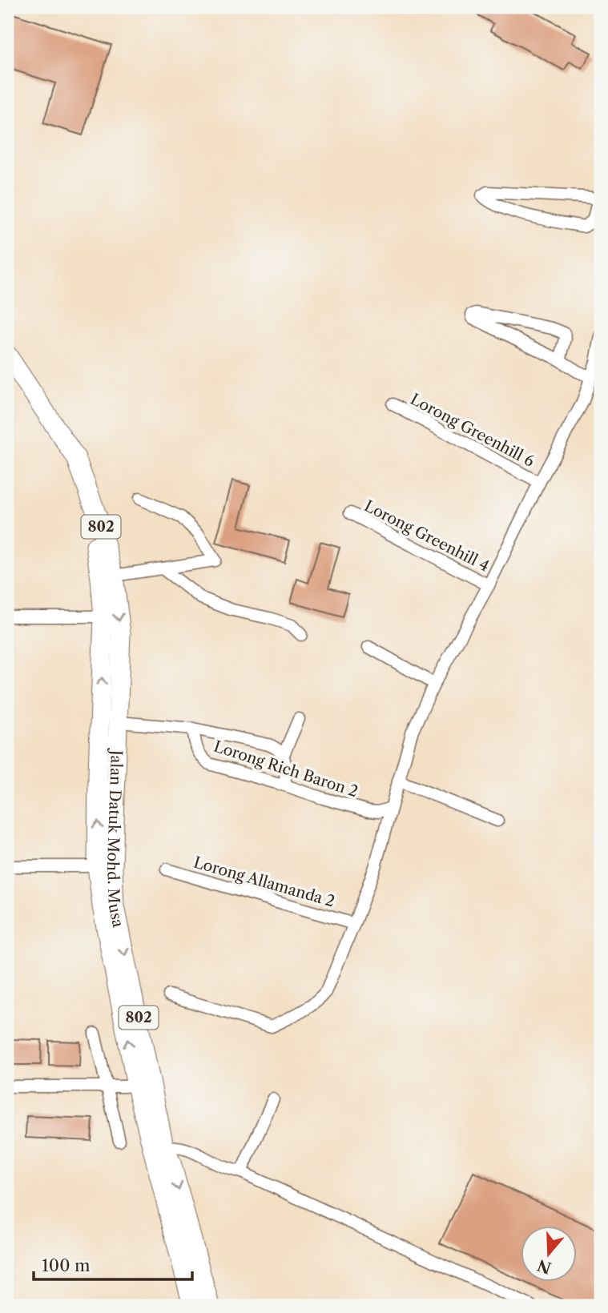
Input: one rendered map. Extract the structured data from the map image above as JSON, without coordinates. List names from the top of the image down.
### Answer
{
  "streets": {
    "highway": ["802", "Jalan Datuk Mohd. Musa"],
    "street": [
      "Lorong Greenhill 6",
      "Lorong Greenhill 4",
      "Lorong Rich Baron 2",
      "Lorong Allamanda 2"
    ]
  },
  "scale_bar": "100 m",
  "north": "bottom"
}
